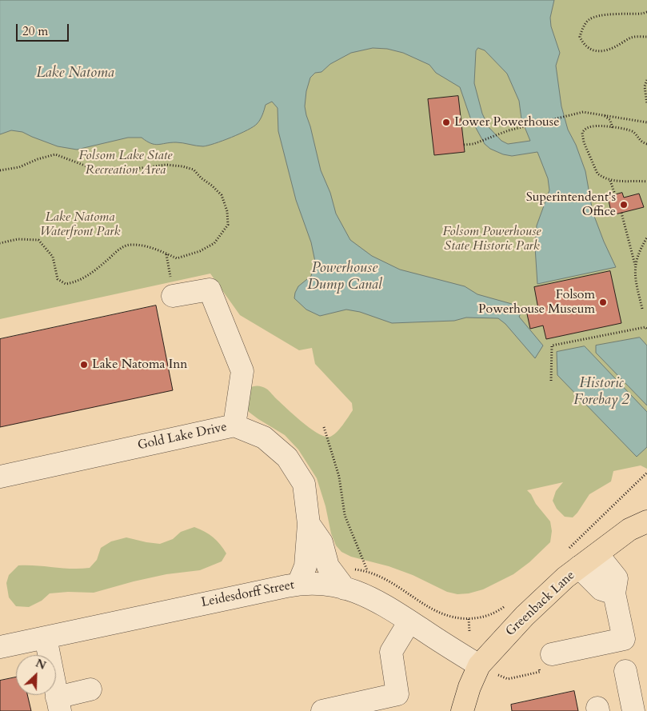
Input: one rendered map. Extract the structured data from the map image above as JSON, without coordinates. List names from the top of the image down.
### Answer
{
  "streets": {
    "main road": ["Greenback Lane"],
    "street": ["Gold Lake Drive", "Leidesdorff Street"]
  },
  "crossings": [
    ["Gold Lake Drive", "Leidesdorff Street"],
    ["Leidesdorff Street", "Greenback Lane"]
  ],
  "water": ["Lake Natoma", "Powerhouse Dump Canal", "Historic Forebay 2"],
  "parks": ["Folsom Lake State Recreation Area", "Lake Natoma Waterfront Park", "Folsom Powerhouse State Historic Park"],
  "places": [
    "Lower Powerhouse",
    "Superintendent's Office",
    "Folsom Powerhouse Museum",
    "Lake Natoma Inn"
  ],
  "scale_bar": "20 m",
  "north": "top right"
}
